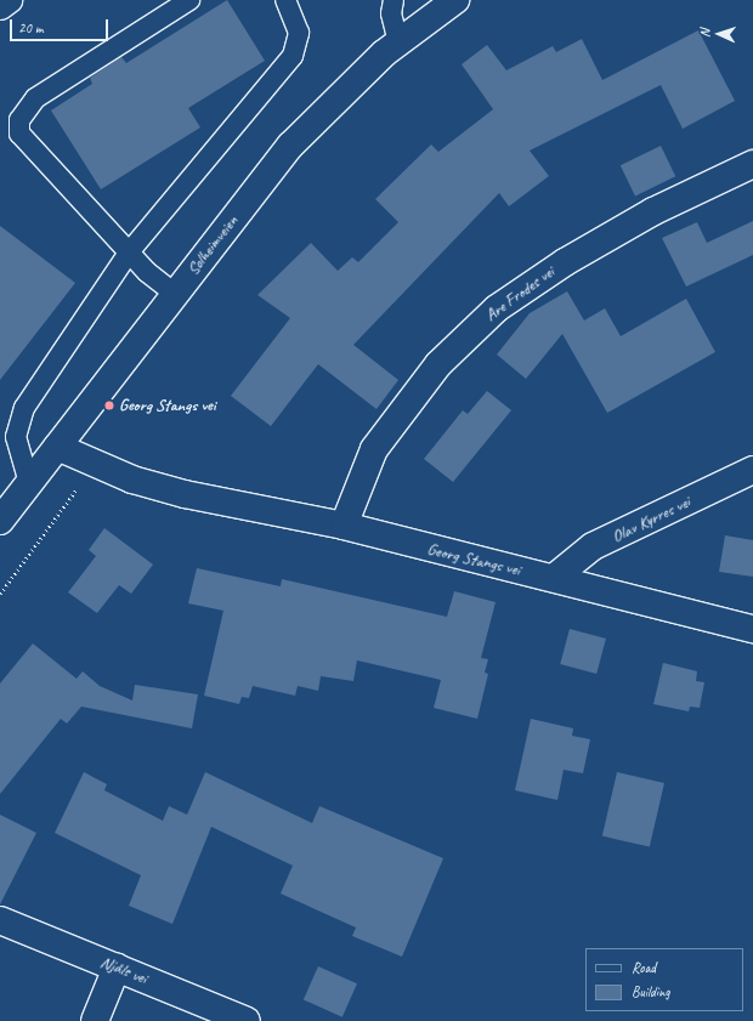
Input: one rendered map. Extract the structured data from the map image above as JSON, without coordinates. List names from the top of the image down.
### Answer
{
  "streets": {
    "main road": [
      "Solheimveien",
      "Are Frodes vei",
      "Olav Kyrres vei",
      "Georg Stangs vei",
      "Njåls vei"
    ]
  },
  "crossings": [
    ["Solheimveien", "Georg Stangs vei"],
    ["Are Frodes vei", "Georg Stangs vei"],
    ["Olav Kyrres vei", "Georg Stangs vei"]
  ],
  "places": ["Georg Stangs vei"],
  "legend": ["Road", "Building"],
  "scale_bar": "20 m",
  "north": "left"
}
